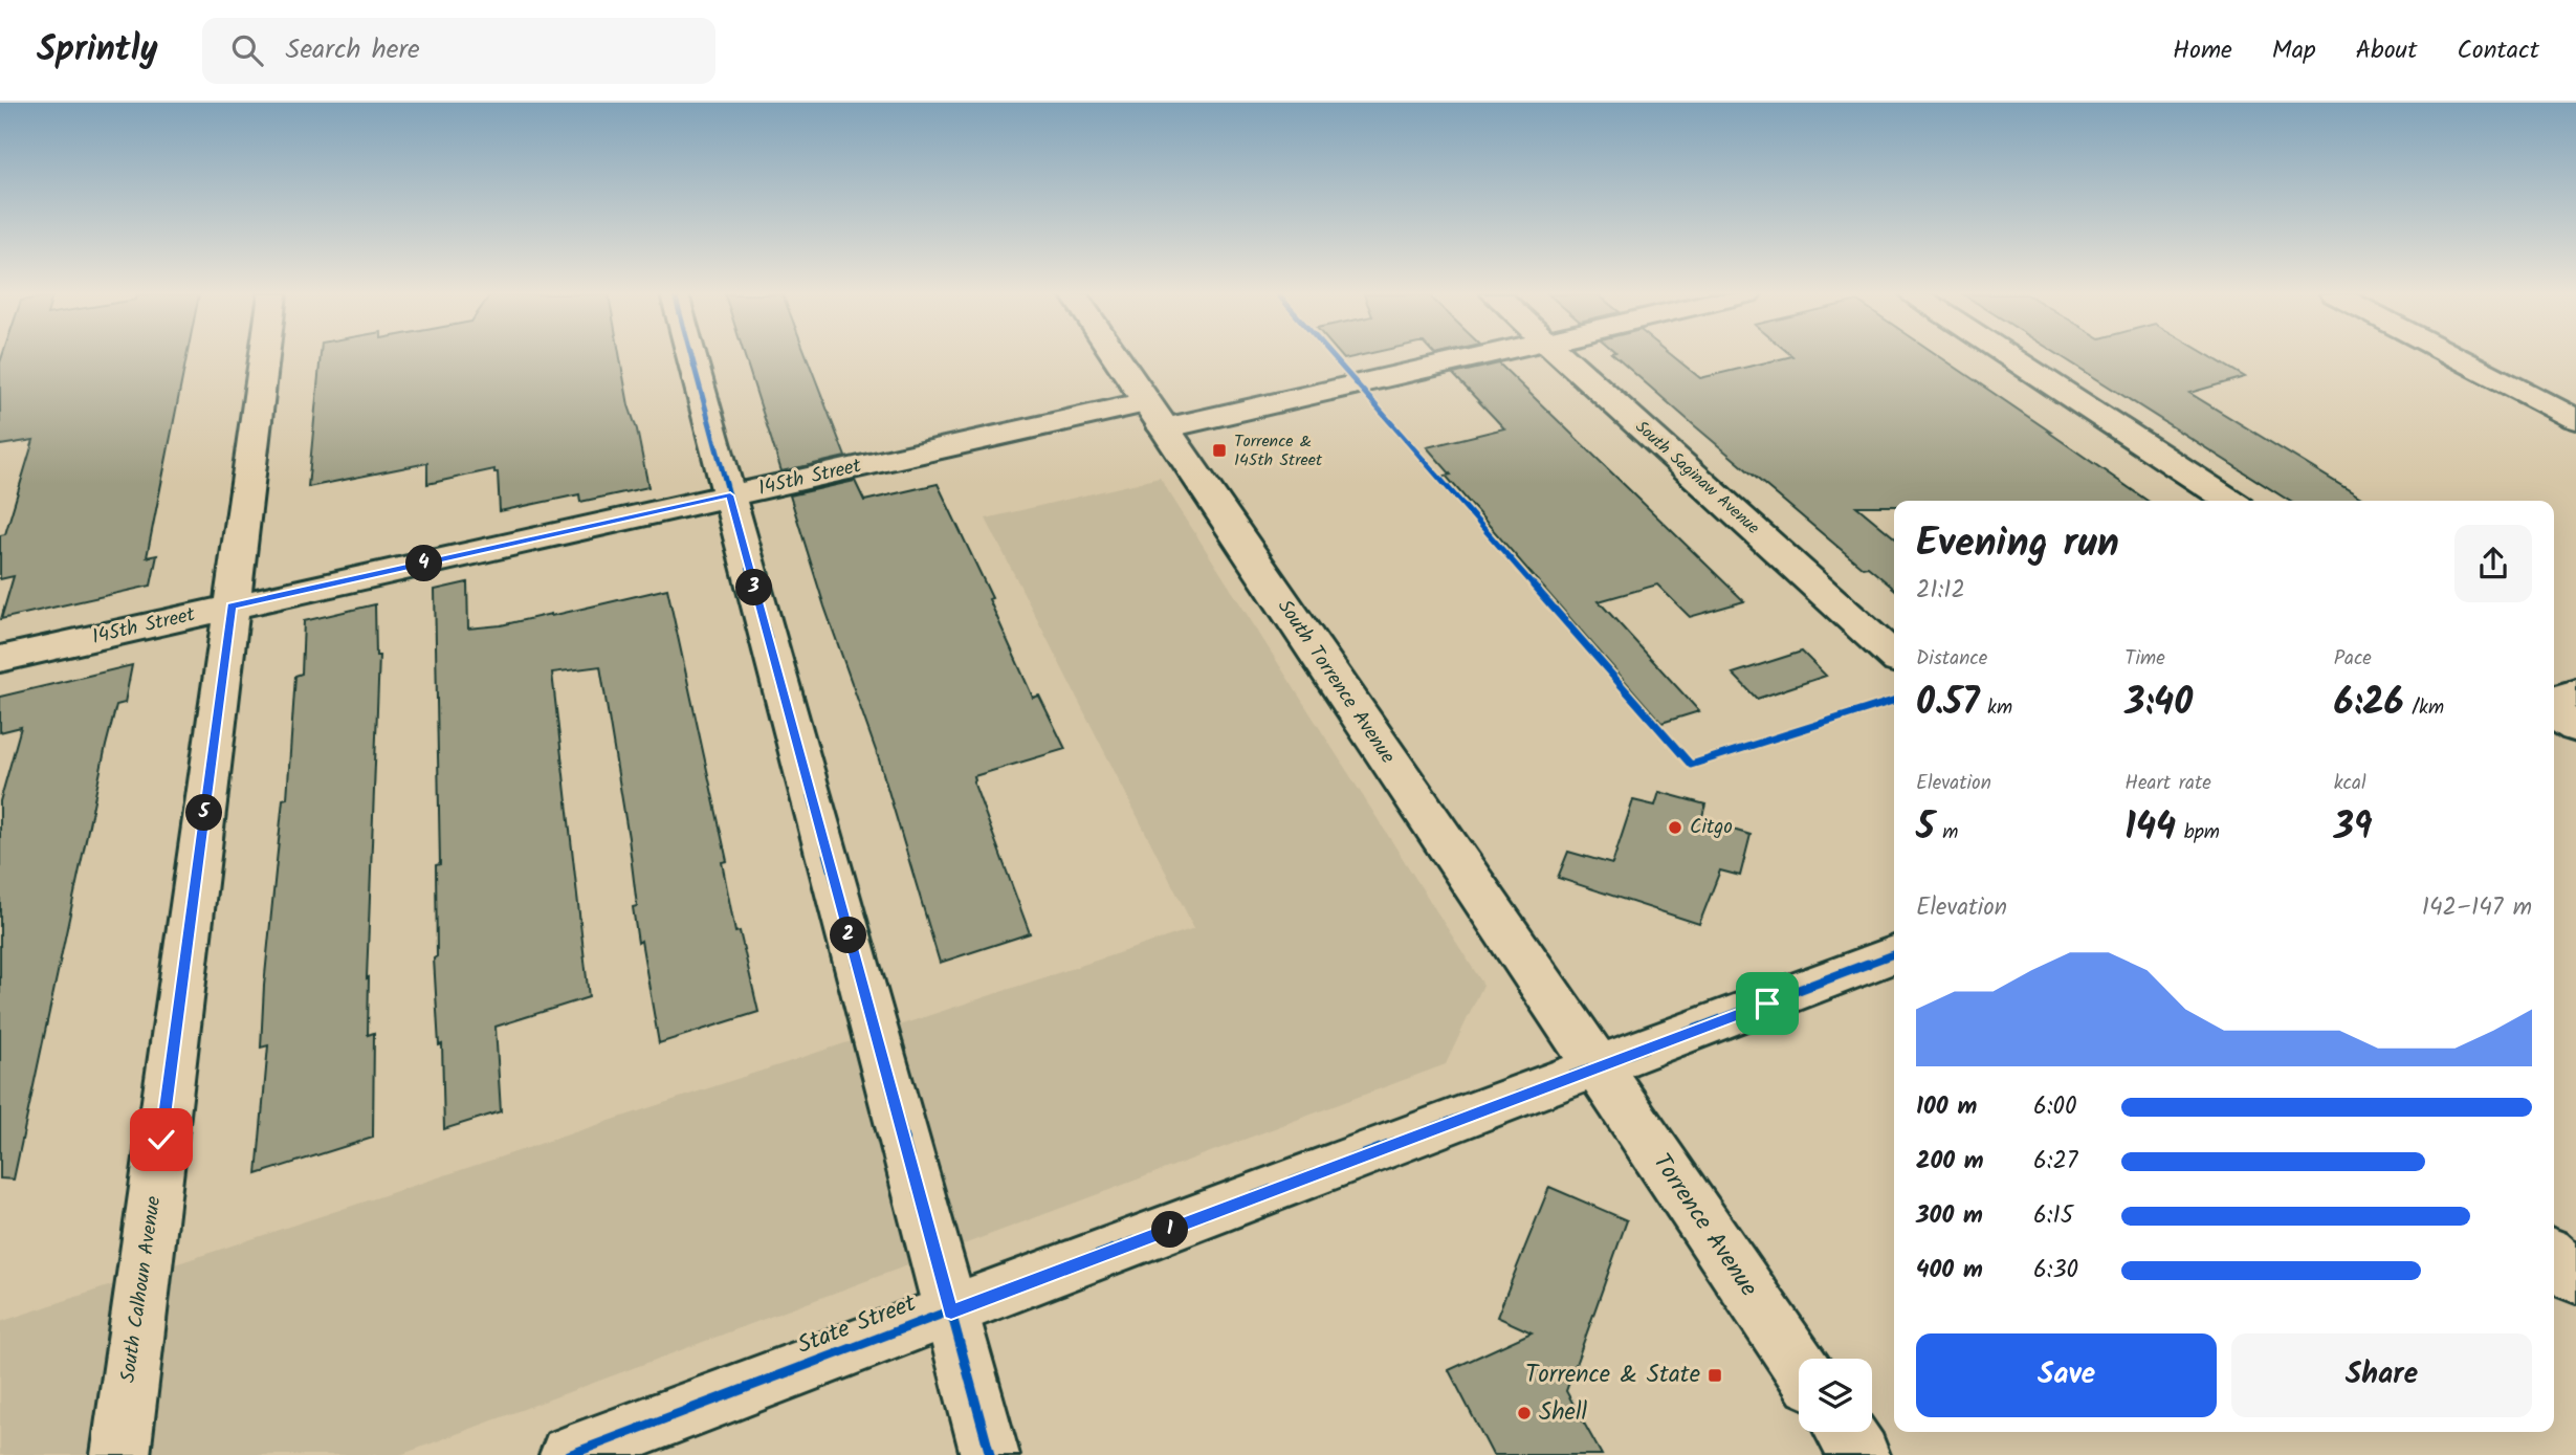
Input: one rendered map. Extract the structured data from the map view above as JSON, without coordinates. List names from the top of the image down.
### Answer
{
  "streets": {
    "street": [
      "145th Street",
      "South Saginaw Avenue",
      "South Torrence Avenue",
      "Torrence Avenue",
      "South Calhoun Avenue",
      "State Street"
    ]
  },
  "crossings": [
    ["145th Street", "South Torrence Avenue"],
    ["145th Street", "South Calhoun Avenue"],
    ["South Torrence Avenue", "Torrence Avenue"],
    ["South Torrence Avenue", "State Street"],
    ["Torrence Avenue", "State Street"]
  ],
  "places": {
    "transit": ["Torrence & 145th Street", "Torrence & State"],
    "other": ["Citgo", "Shell"]
  },
  "page": {
    "header": "Sprintly",
    "search": "Search here",
    "nav": [
      "Home",
      "Map",
      "About",
      "Contact"
    ],
    "heading": ["Evening run", "21:12"],
    "pins": [
      "4",
      "3",
      "5",
      "2",
      "1"
    ],
    "stats": [
      ["Distance", "0.57 km"],
      ["Time", "3:40"],
      ["Pace", "6:26 /km"],
      ["Elevation", "5 m"],
      ["Heart rate", "144 bpm"],
      ["kcal", "39"]
    ],
    "chart": ["Elevation", "142–147 m"],
    "list": [
      {
        "name": "100 m",
        "note": "6:00"
      },
      {
        "name": "200 m",
        "note": "6:27"
      },
      {
        "name": "300 m",
        "note": "6:15"
      },
      {
        "name": "400 m",
        "note": "6:30"
      }
    ],
    "buttons": ["Save", "Share"]
  }
}
